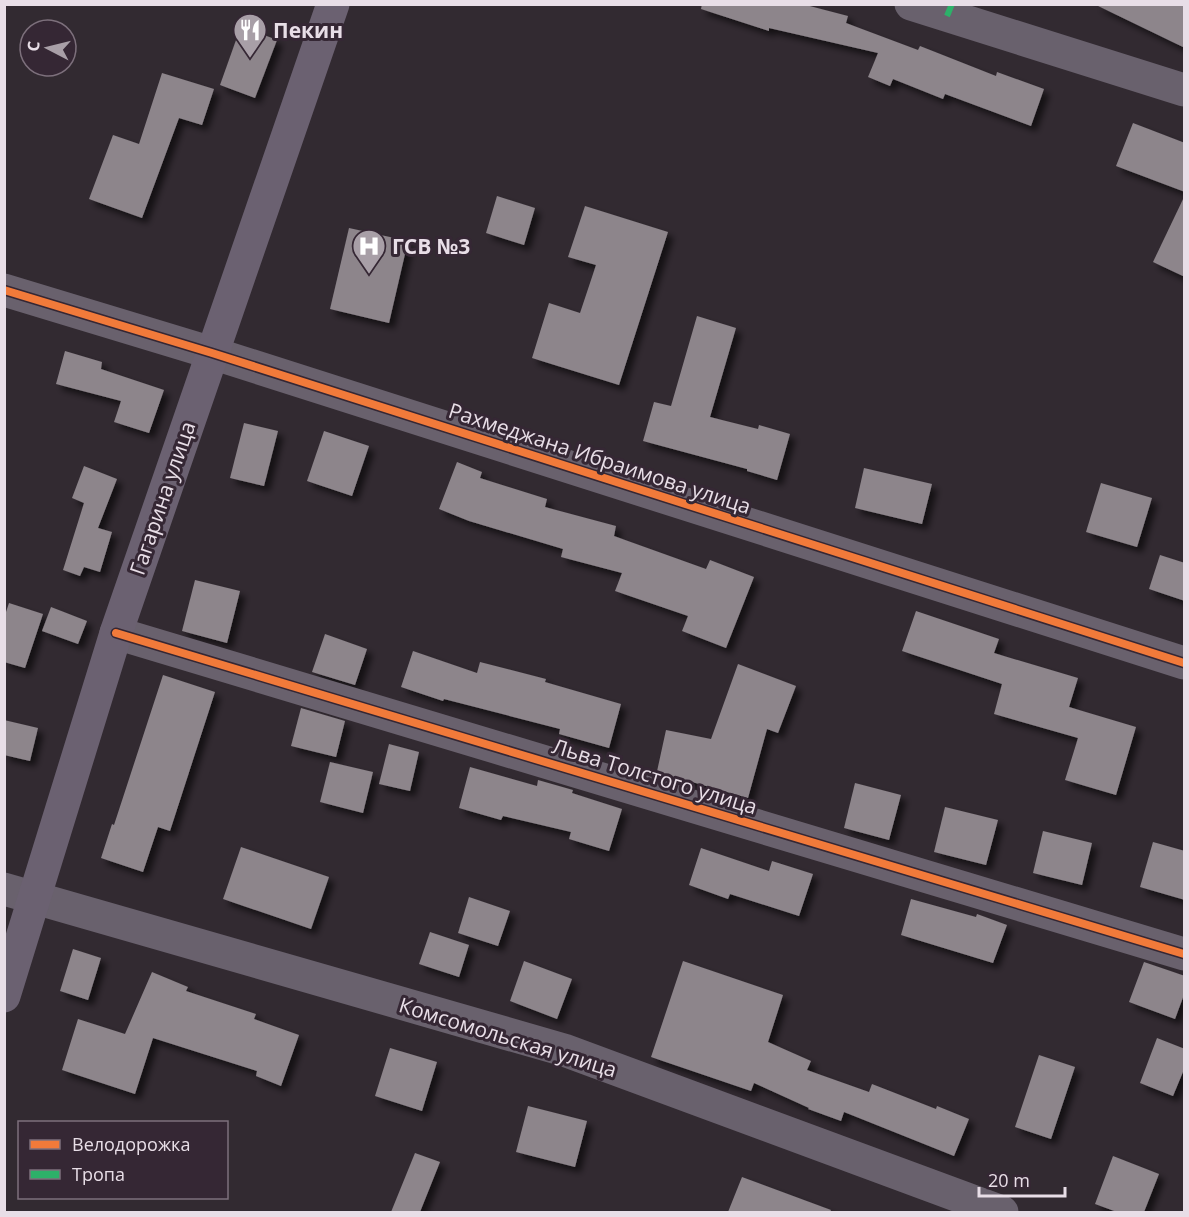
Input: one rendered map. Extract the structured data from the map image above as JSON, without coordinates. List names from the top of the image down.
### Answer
{
  "streets": {
    "main road": ["Гагарина улица"],
    "street": ["Рахмеджана Ибраимова улица", "Льва Толстого улица", "Комсомольская улица"]
  },
  "crossings": [
    ["Рахмеджана Ибраимова улица", "Гагарина улица"],
    ["Гагарина улица", "Льва Толстого улица"],
    ["Гагарина улица", "Комсомольская улица"]
  ],
  "places": {
    "restaurant": ["Пекин"],
    "hospital": ["ГСВ №3"]
  },
  "legend": ["Велодорожка", "Тропа"],
  "scale_bar": "20 m",
  "north": "left"
}
